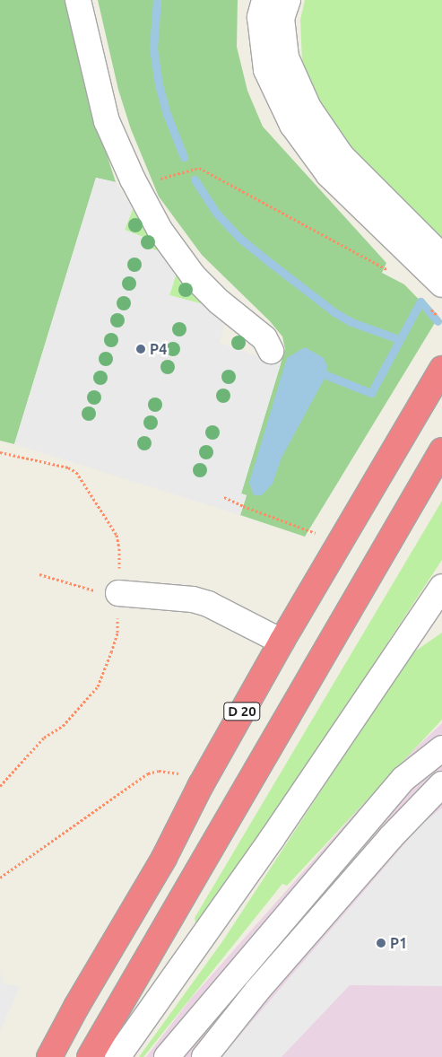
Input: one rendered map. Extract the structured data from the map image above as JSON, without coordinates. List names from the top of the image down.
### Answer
{
  "streets": {
    "highway": ["D 20"]
  },
  "places": ["P4", "P1"]
}
